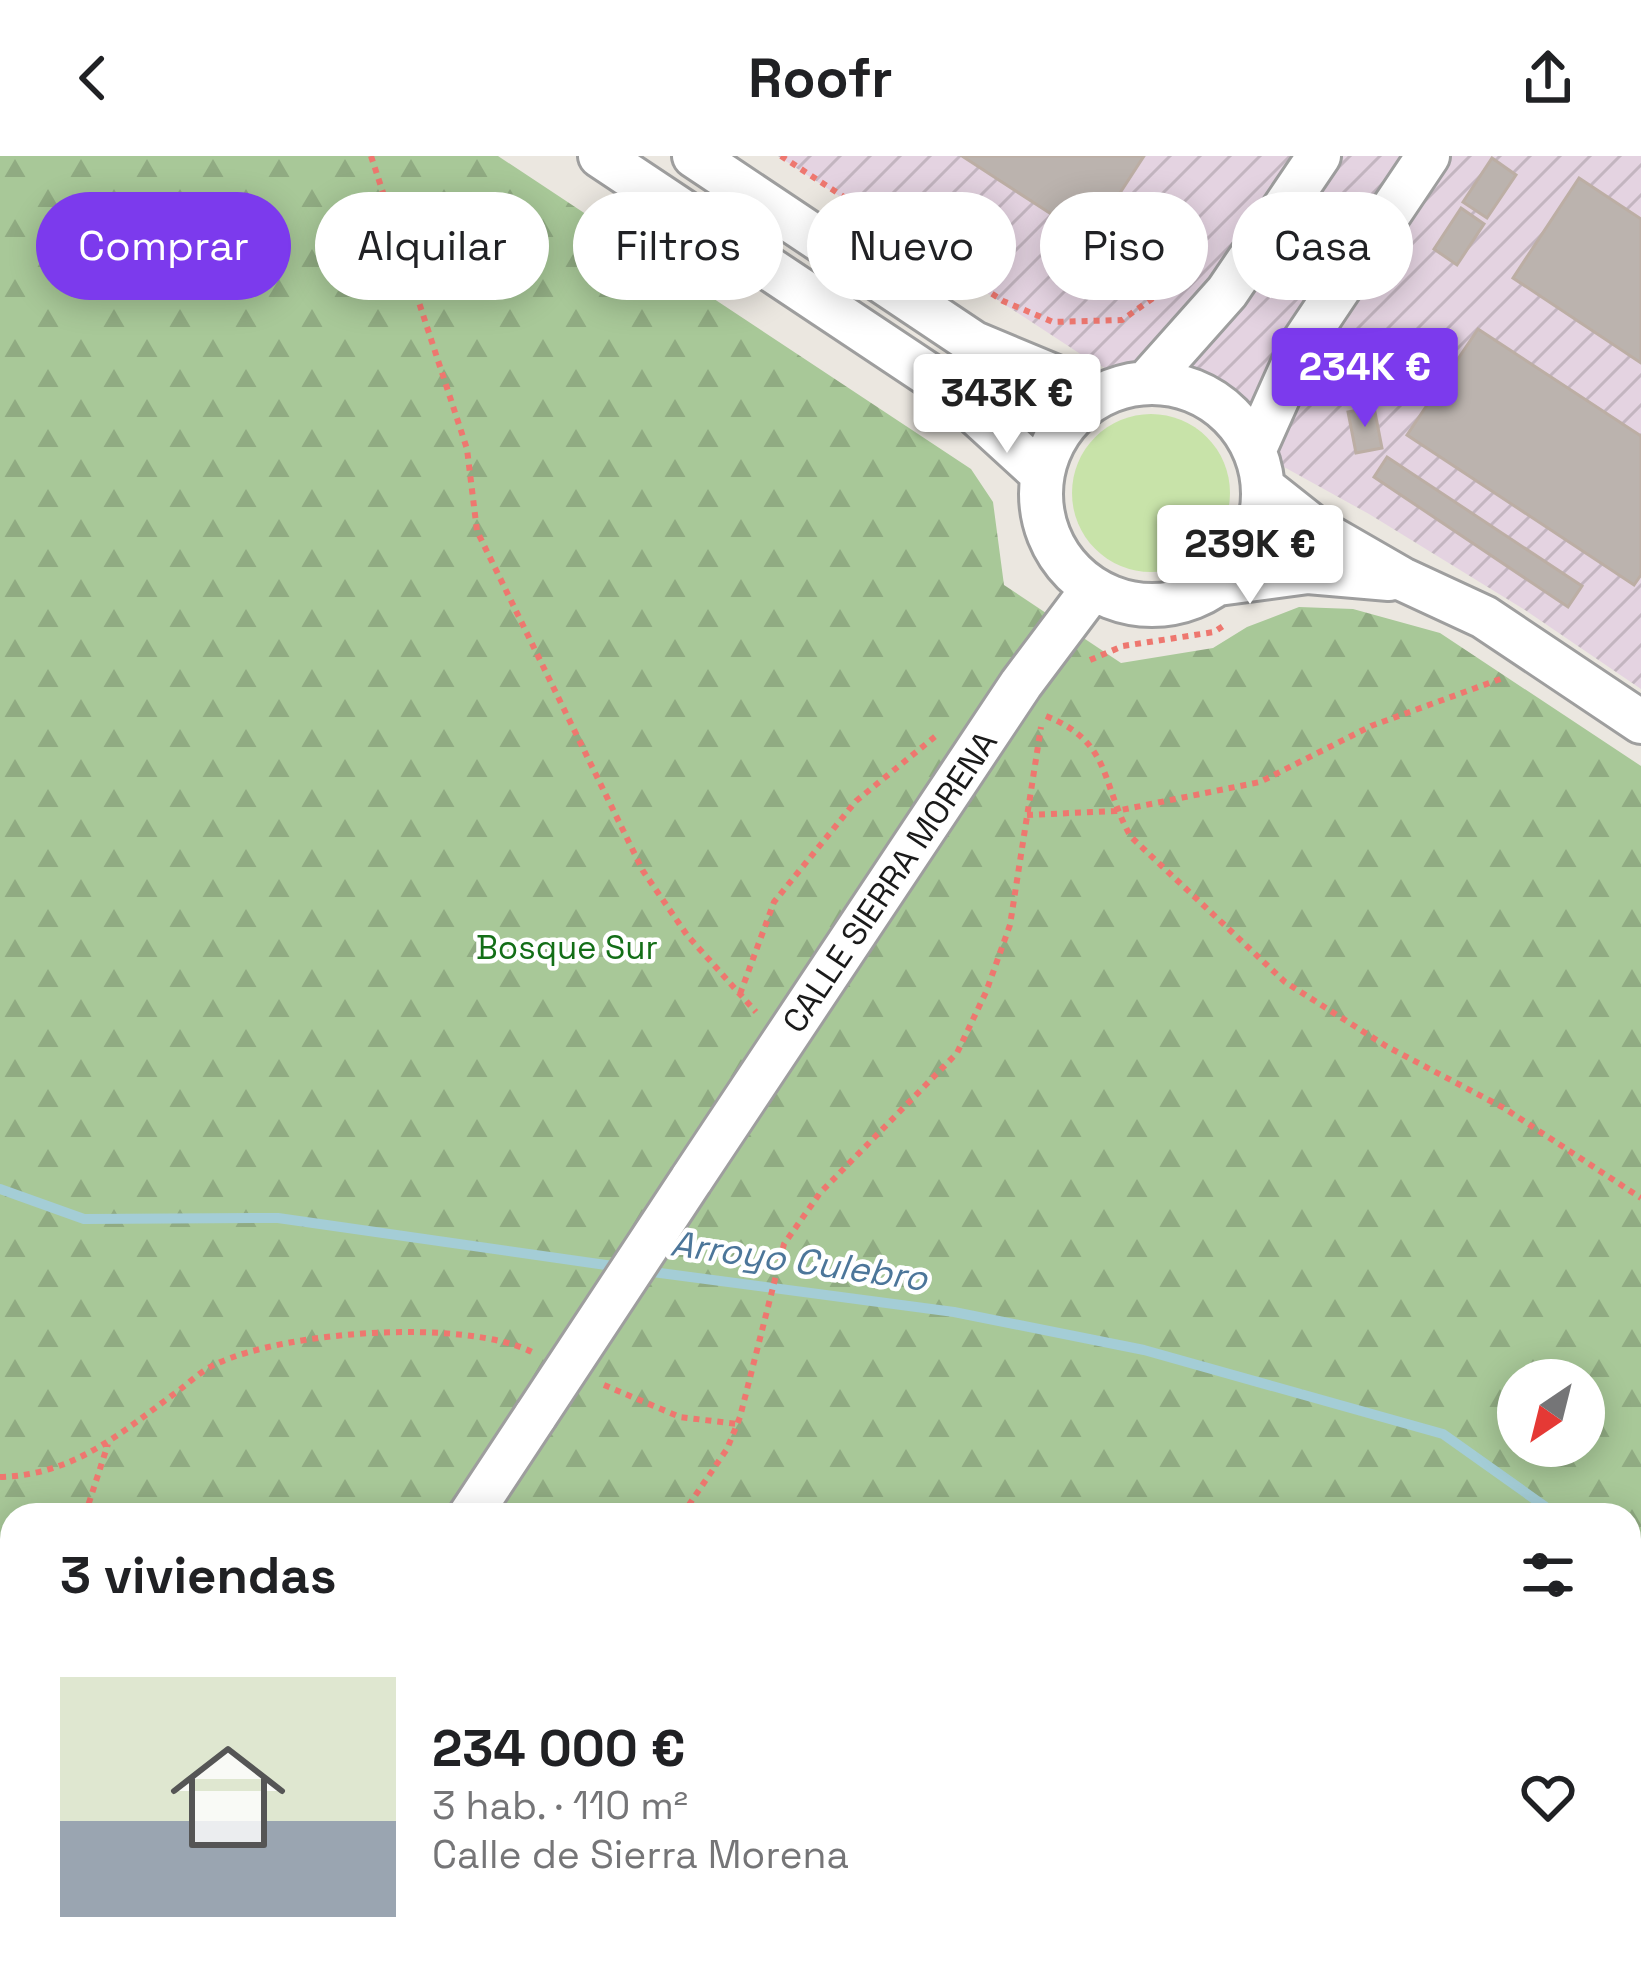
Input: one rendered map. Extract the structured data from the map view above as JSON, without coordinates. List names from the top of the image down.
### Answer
{
  "streets": {
    "street": ["CALLE SIERRA MORENA"]
  },
  "water": ["Arroyo Culebro"],
  "parks": ["Bosque Sur"],
  "north": "bottom left",
  "page": {
    "header": "Roofr",
    "chip": [
      "Comprar",
      "Alquilar",
      "Filtros",
      "Nuevo",
      "Piso",
      "Casa"
    ],
    "price": ["234K €", "343K €", "239K €"],
    "heading": "3 viviendas",
    "list": [
      {
        "name": "234 000 €",
        "note": "3 hab. · 110 m² · Calle de Sierra Morena"
      }
    ]
  }
}
